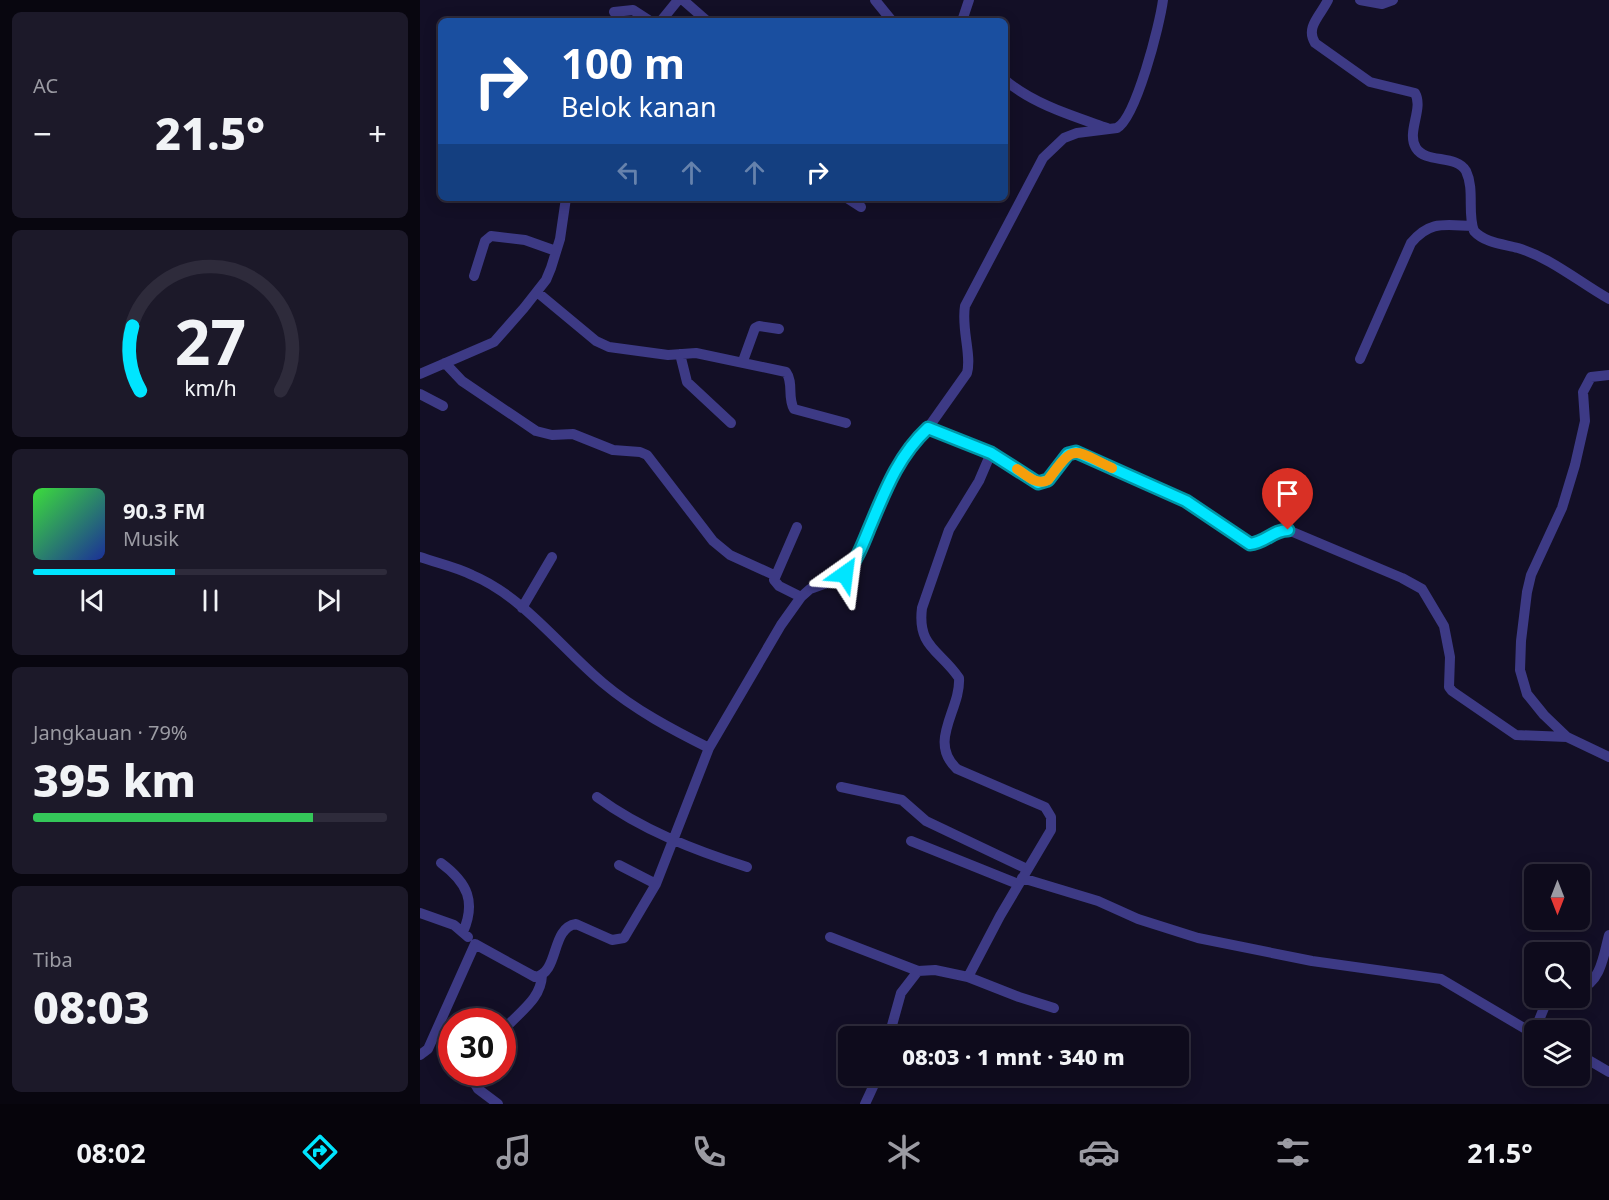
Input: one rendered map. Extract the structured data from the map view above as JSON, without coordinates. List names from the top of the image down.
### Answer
{
  "north": "bottom",
  "page": {
    "tile": [
      "AC",
      ["Jangkauan · 79%", "395 km"],
      ["Tiba", "08:03"]
    ],
    "turn": ["100 m", "Belok kanan"],
    "heat": ["−", "21.5°", "+"],
    "song": ["90.3 FM", "Musik"],
    "limit": "30",
    "trip": "08:03 · 1 mnt · 340 m",
    "tabs": ["08:02", "21.5°"],
    "gauge": ["27", "km/h"]
  }
}
